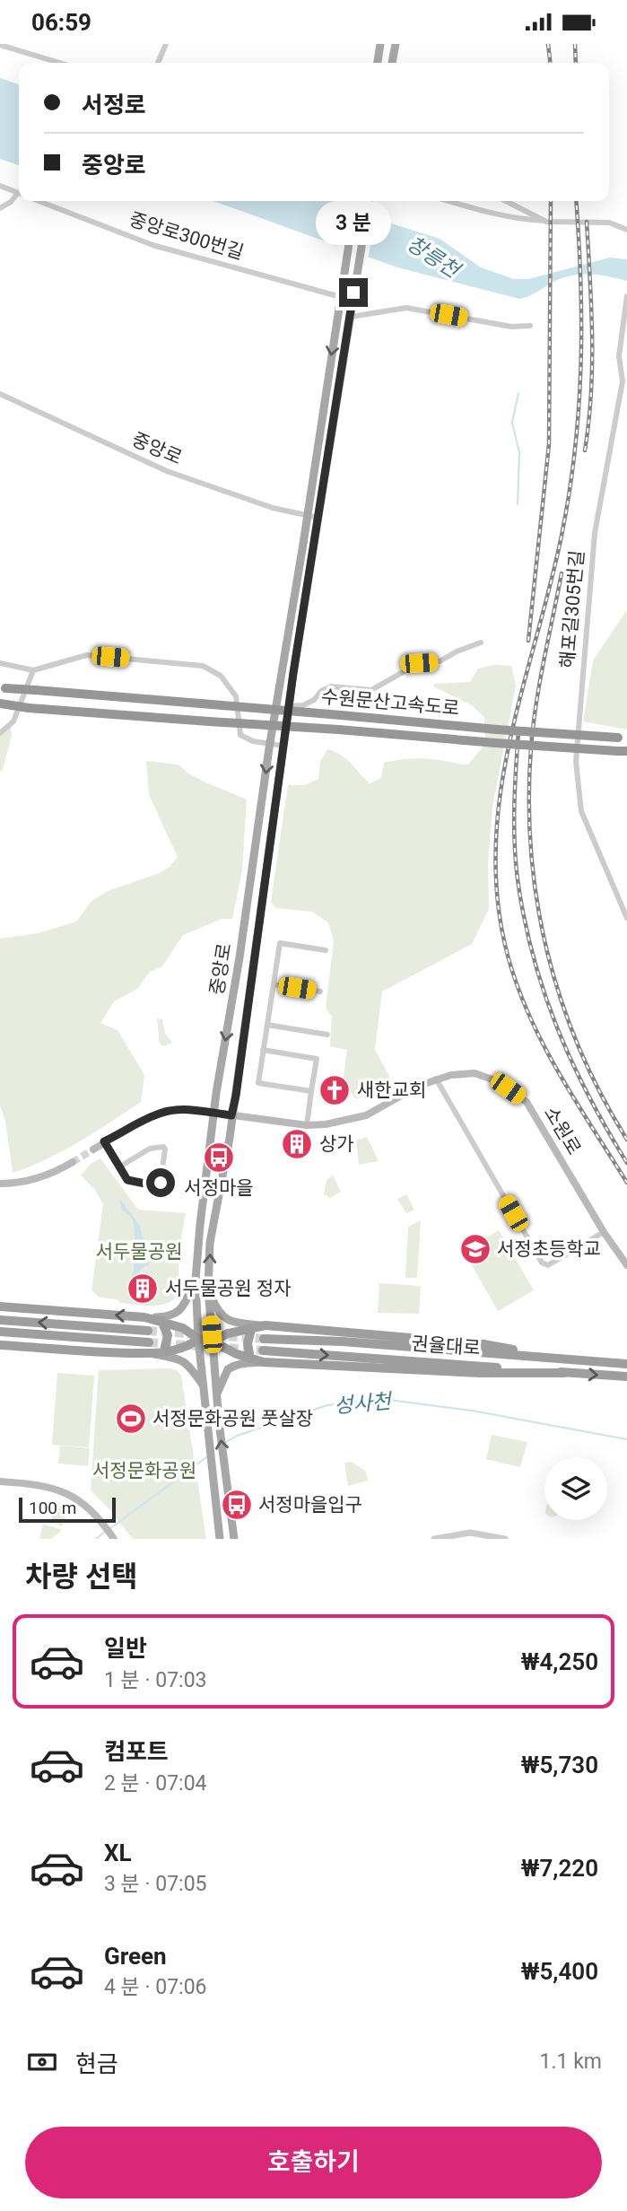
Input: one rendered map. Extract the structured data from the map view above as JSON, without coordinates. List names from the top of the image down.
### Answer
{
  "streets": {
    "highway": ["수원문산고속도로", "권율대로"],
    "main road": ["중앙로", "소원로"],
    "street": ["중앙로300번길", "해포길305번길"]
  },
  "crossings": [
    ["중앙로300번길", "중앙로"],
    ["중앙로", "소원로"]
  ],
  "water": ["창릉천", "성사천"],
  "parks": ["서두물공원", "서정문화공원"],
  "places": {
    "church": ["새한교회"],
    "building": ["상가", "서두물공원 정자"],
    "bus stop": ["서정마을", "서정마을입구"],
    "school or university": ["서정초등학교"],
    "sports": ["서정문화공원 풋살장"]
  },
  "scale_bar": "100 m",
  "page": {
    "status": "06:59",
    "banner": ["서정로", "중앙로"],
    "bubble": "3 분",
    "scale": "100 m",
    "heading": "차량 선택",
    "list": [
      {
        "name": "일반",
        "note": "1 분 · 07:03",
        "value": "₩4,250"
      },
      {
        "name": "컴포트",
        "note": "2 분 · 07:04",
        "value": "₩5,730"
      },
      {
        "name": "XL",
        "note": "3 분 · 07:05",
        "value": "₩7,220"
      },
      {
        "name": "Green",
        "note": "4 분 · 07:06",
        "value": "₩5,400"
      }
    ],
    "pay": ["현금", "1.1 km"],
    "buttons": "호출하기"
  }
}
